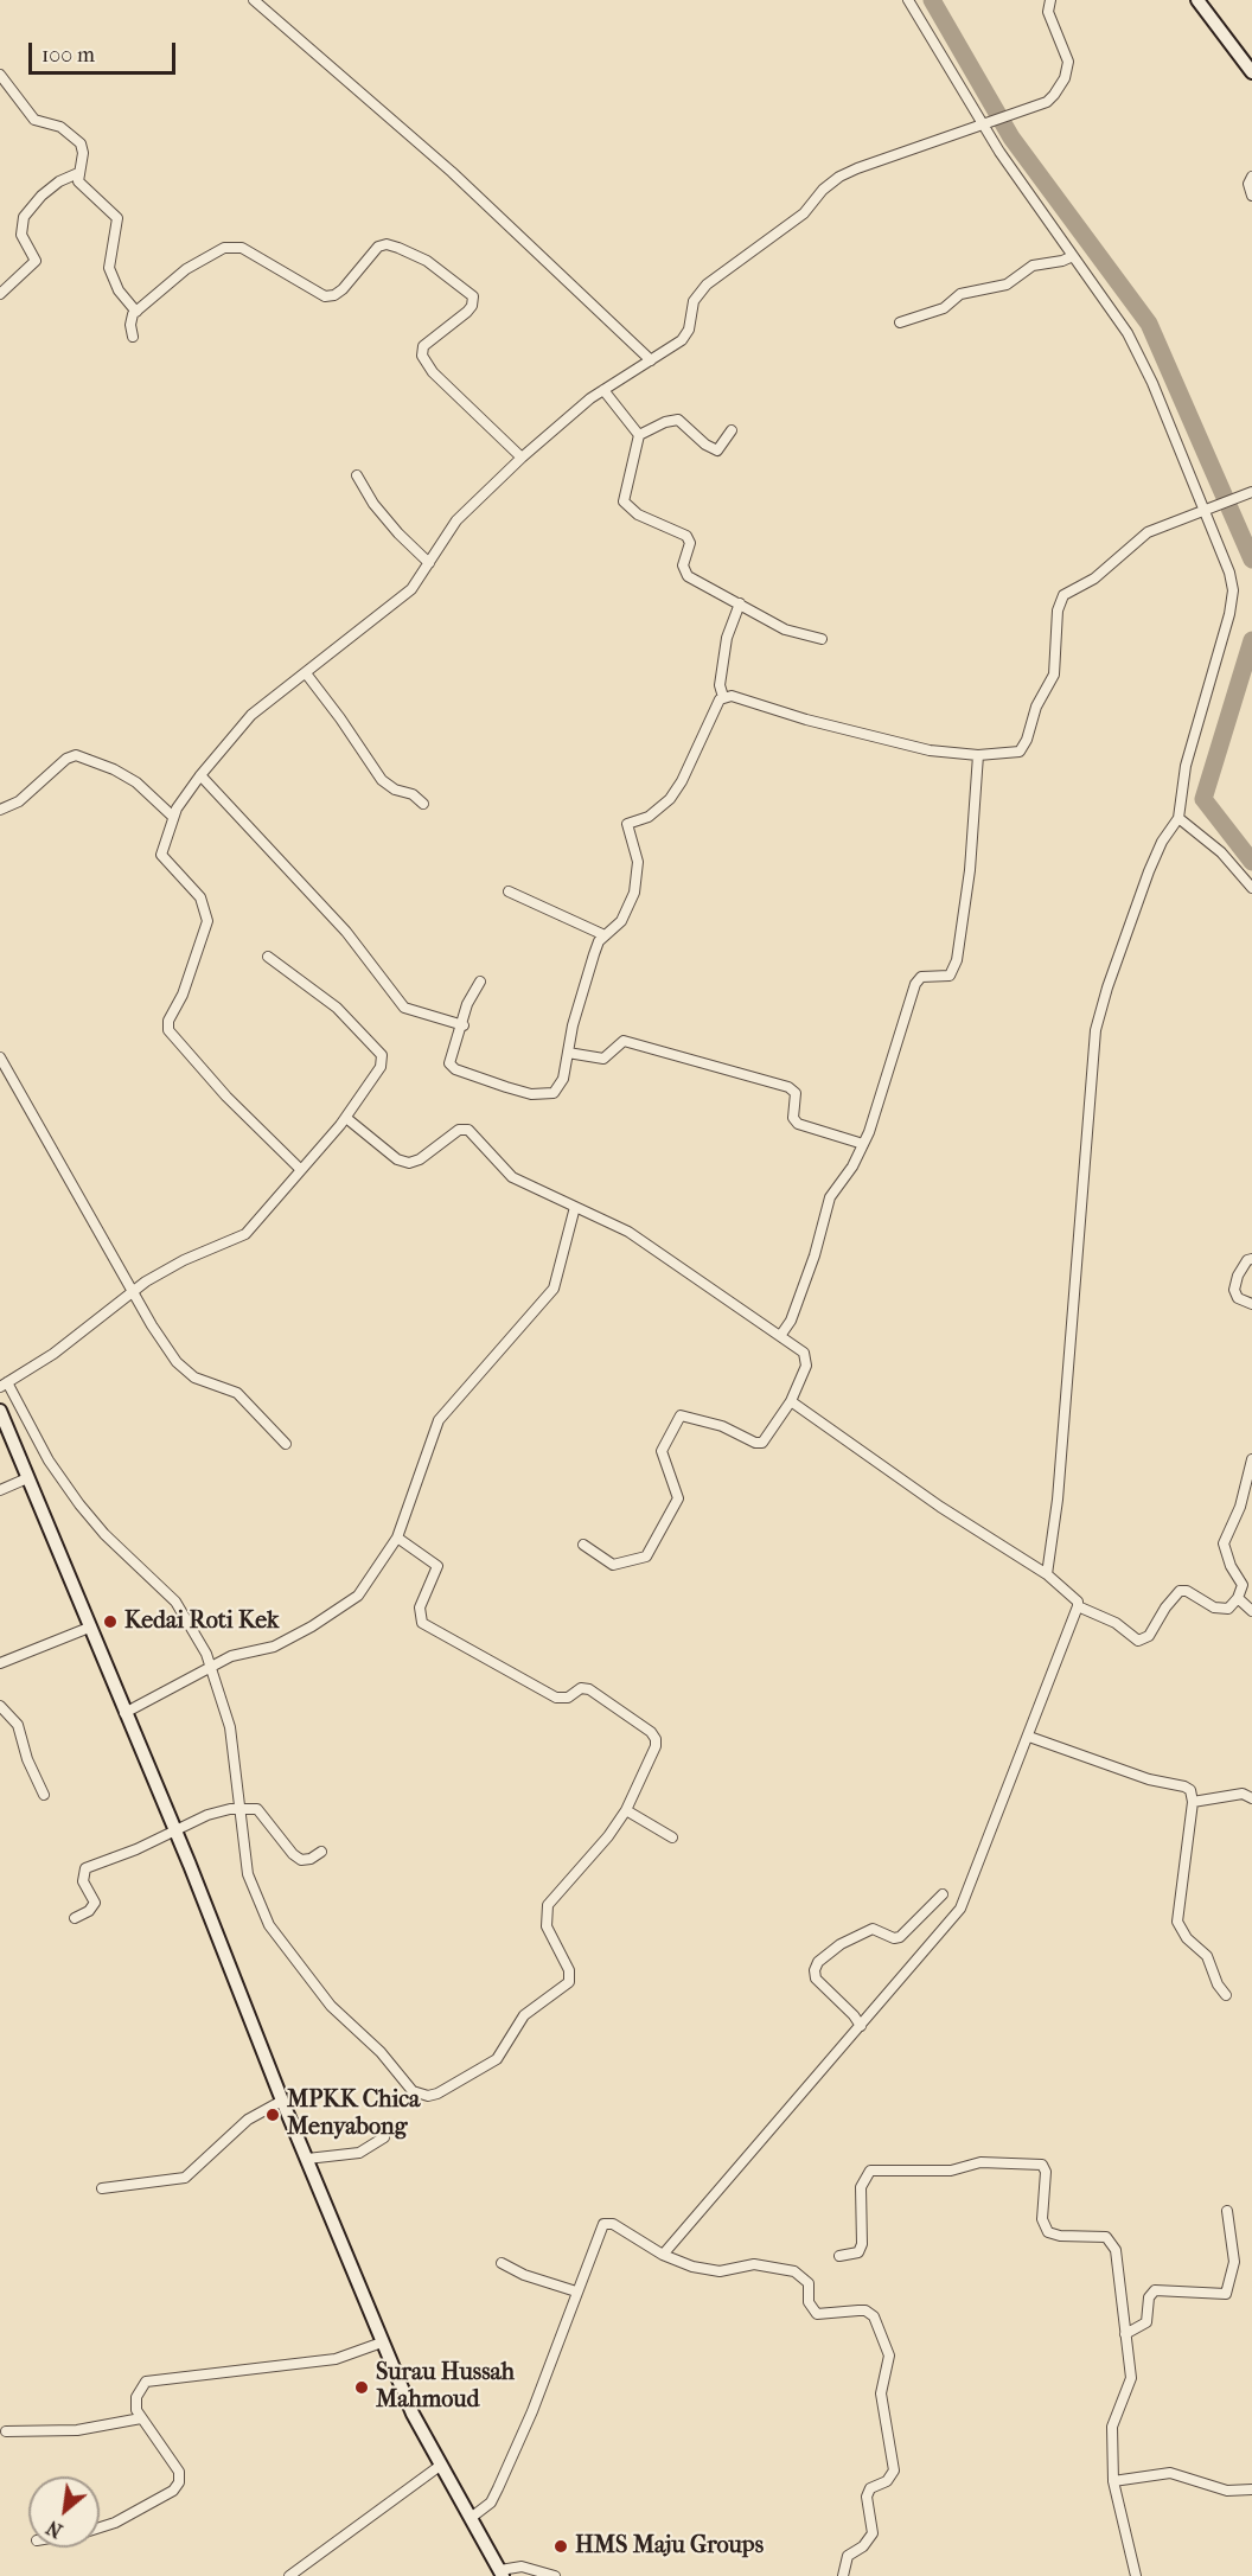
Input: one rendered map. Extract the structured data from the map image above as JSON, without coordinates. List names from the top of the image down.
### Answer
{
  "places": [
    "Kedai Roti Kek",
    "MPKK Chica Menyabong",
    "Surau Hussah Mahmoud",
    "HMS Maju Groups"
  ],
  "scale_bar": "100 m",
  "north": "bottom left"
}
